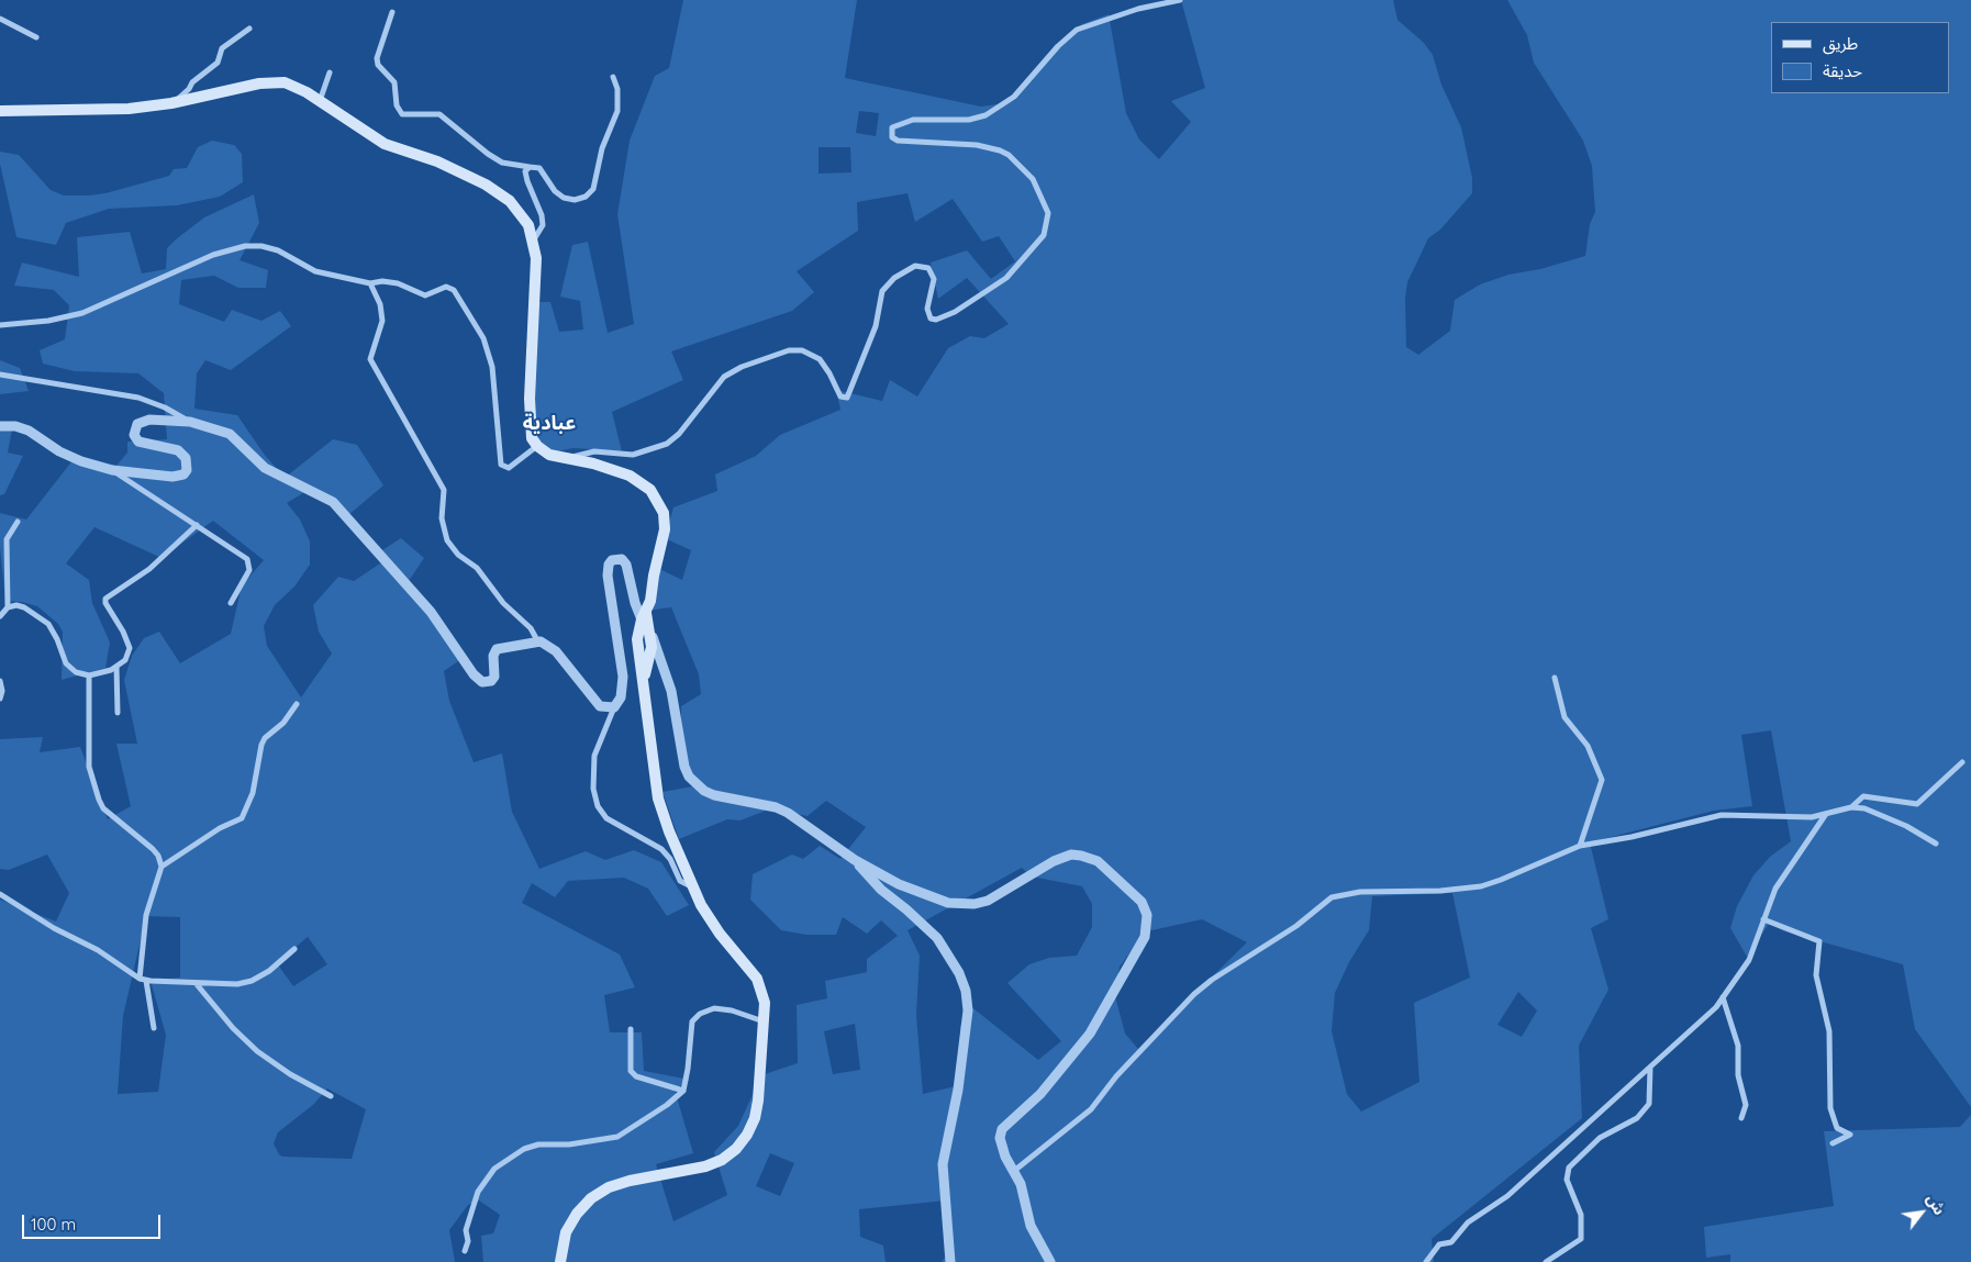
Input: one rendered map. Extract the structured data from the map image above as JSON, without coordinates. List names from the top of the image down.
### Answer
{
  "districts": ["عبادية"],
  "legend": ["طريق", "حديقة"],
  "scale_bar": "100 m",
  "north": "top right"
}
